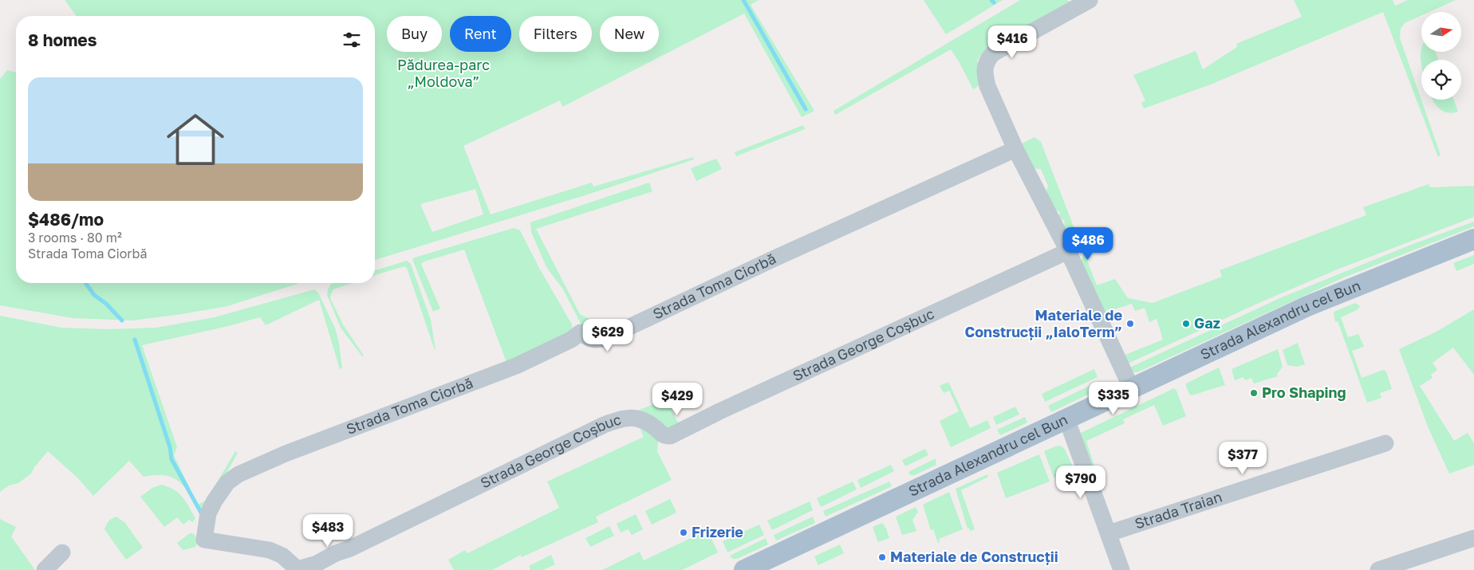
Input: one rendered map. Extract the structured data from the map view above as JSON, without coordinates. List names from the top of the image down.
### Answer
{
  "streets": {
    "main road": ["Strada Alexandru cel Bun"],
    "street": ["Strada Toma Ciorbă", "Strada George Coșbuc", "Strada Traian"]
  },
  "crossings": [
    ["Strada Toma Ciorbă", "Strada George Coșbuc"]
  ],
  "parks": ["Pădurea-parc „Moldova”"],
  "places": [
    "Materiale de Construcții „IaloTerm”",
    "Gaz",
    "Pro Shaping",
    "Frizerie",
    "Materiale de Construcții"
  ],
  "north": "right",
  "page": {
    "chip": [
      "Buy",
      "Rent",
      "Filters",
      "New"
    ],
    "heading": "8 homes",
    "price": [
      "$416",
      "$486",
      "$629",
      "$335",
      "$429",
      "$377",
      "$790",
      "$483"
    ],
    "list": [
      {
        "name": "$486/mo",
        "note": "3 rooms · 80 m² · Strada Toma Ciorbă"
      }
    ]
  }
}
